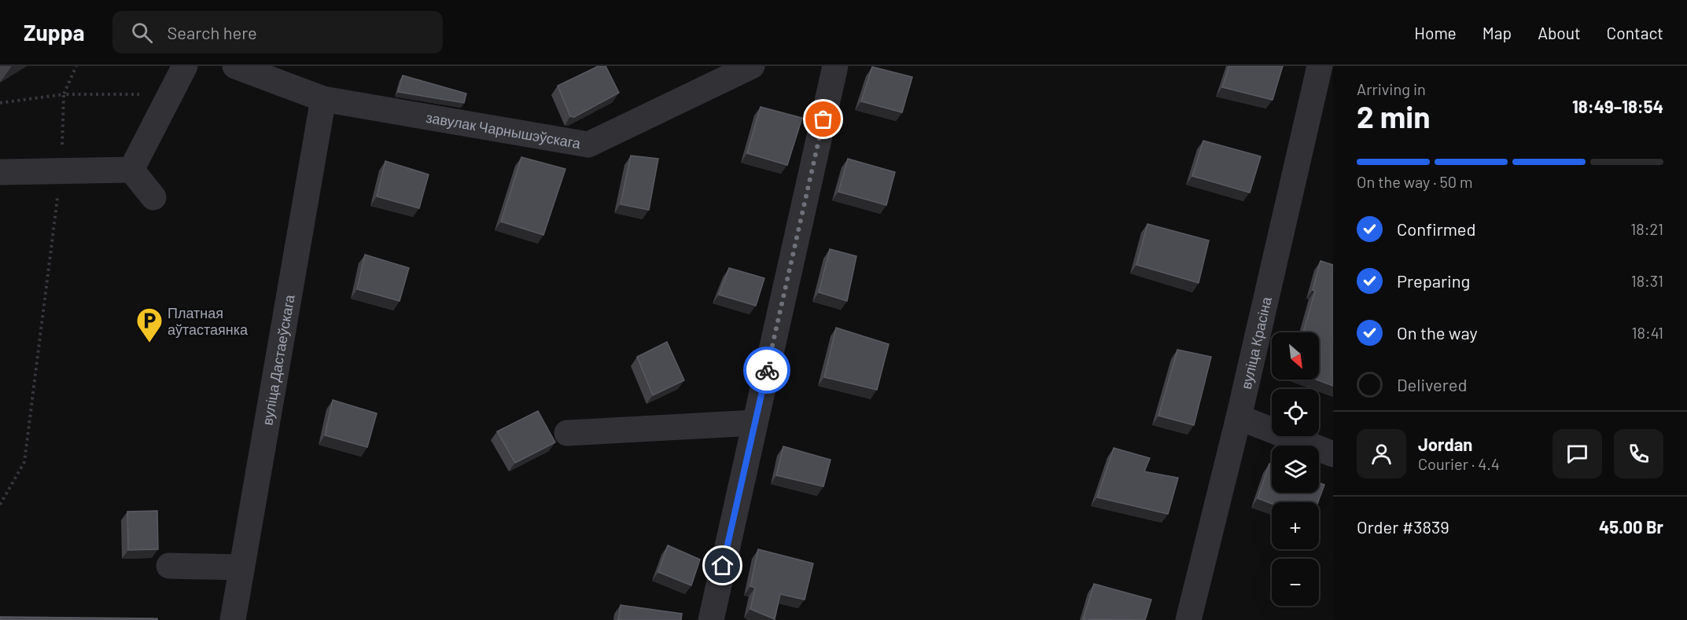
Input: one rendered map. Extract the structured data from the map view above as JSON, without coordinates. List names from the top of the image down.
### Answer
{
  "streets": {
    "street": ["завулак Чарнышэўскага", "вуліца Красіна", "вуліца Дастаеўскага"]
  },
  "crossings": [
    ["завулак Чарнышэўскага", "вуліца Дастаеўскага"]
  ],
  "places": {
    "parking": ["Платная аўтастаянка"]
  },
  "north": "bottom right",
  "page": {
    "header": "Zuppa",
    "search": "Search here",
    "nav": [
      "Home",
      "Map",
      "About",
      "Contact"
    ],
    "heading": ["2 min", "Arriving in", "18:49–18:54"],
    "panel": [
      "Jordan",
      "Courier · 4.4",
      "Order #3839",
      "45.00 Br"
    ],
    "bar": "On the way · 50 m",
    "list": [
      ["Confirmed", "18:21"],
      ["Preparing", "18:31"],
      ["On the way", "18:41"],
      "Delivered"
    ],
    "map_buttons": ["+", "−"]
  }
}
